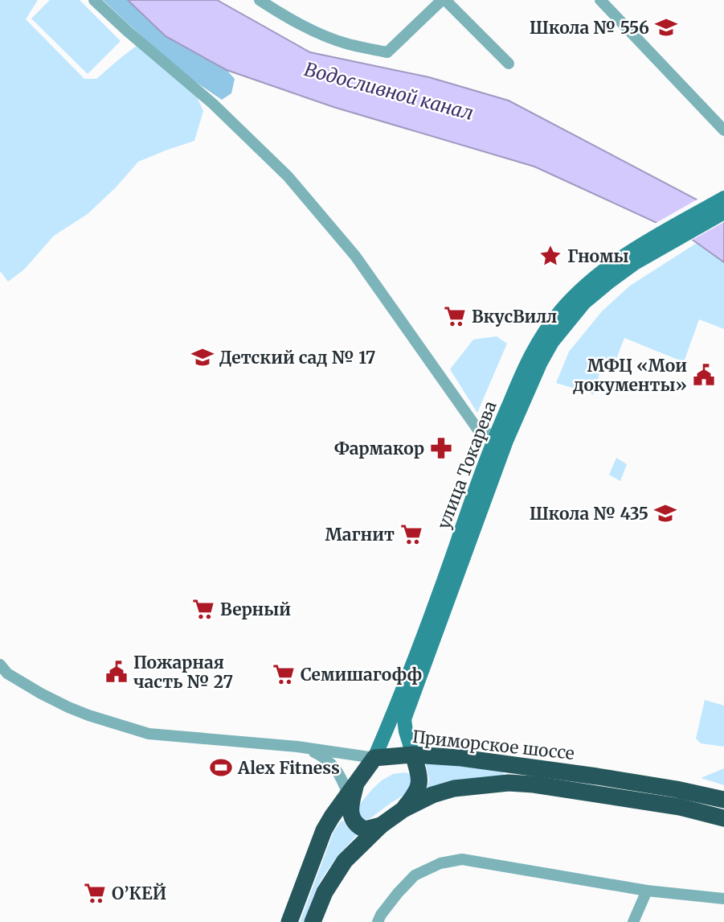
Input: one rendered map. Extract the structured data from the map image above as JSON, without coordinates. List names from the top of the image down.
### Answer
{
  "streets": {
    "highway": ["Приморское шоссе"],
    "main road": ["улица Токарева"]
  },
  "crossings": [
    ["улица Токарева", "Приморское шоссе"]
  ],
  "water": ["Водосливной канал"],
  "places": {
    "school or university": ["Школа № 556", "Детский сад № 17", "Школа № 435"],
    "place": ["Гномы"],
    "supermarket": [
      "ВкусВилл",
      "Магнит",
      "Верный",
      "Семишагофф",
      "О’КЕЙ"
    ],
    "public building": ["МФЦ «Мои документы»", "Пожарная часть № 27"],
    "pharmacy": ["Фармакор"],
    "sports": ["Alex Fitness"]
  }
}
